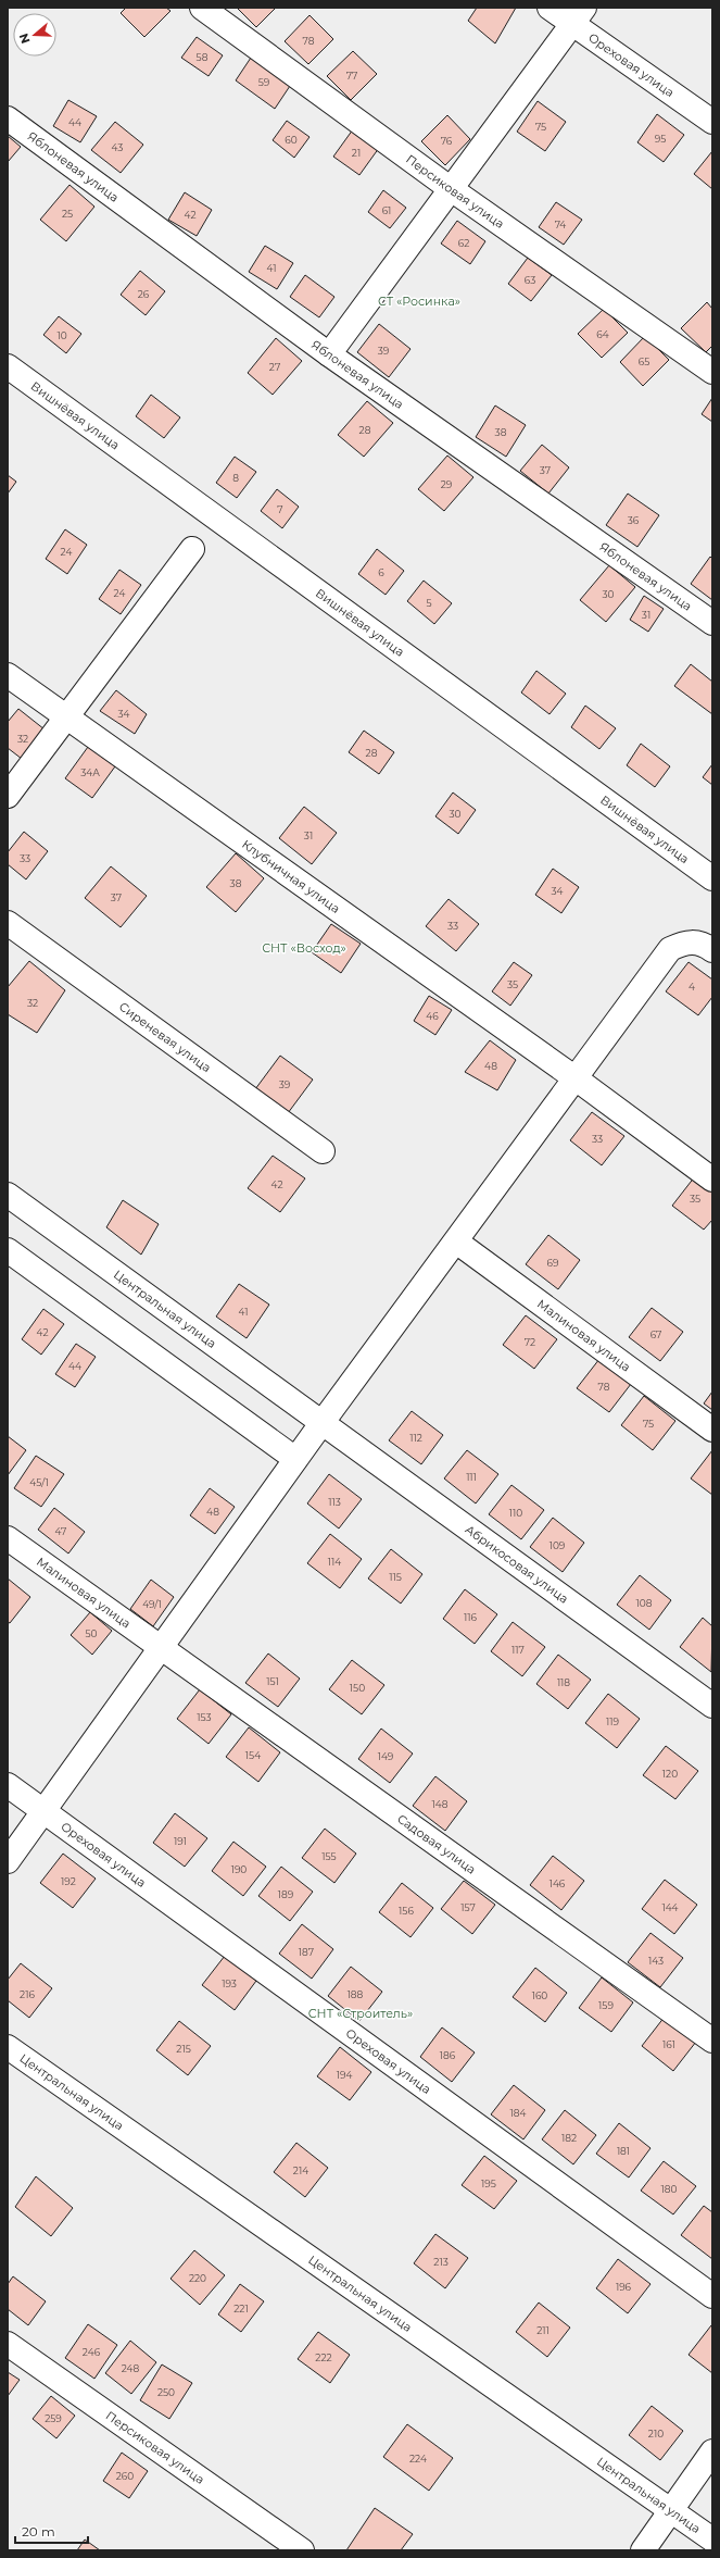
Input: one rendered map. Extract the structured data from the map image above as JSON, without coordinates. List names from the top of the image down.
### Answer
{
  "streets": {
    "street": [
      "Ореховая улица",
      "Яблоневая улица",
      "Персиковая улица",
      "Вишнёвая улица",
      "Клубничная улица",
      "Сиреневая улица",
      "Центральная улица",
      "Малиновая улица",
      "Абрикосовая улица",
      "Садовая улица"
    ]
  },
  "crossings": [
    ["Центральная улица", "Абрикосовая улица"],
    ["Малиновая улица", "Садовая улица"]
  ],
  "parks": ["СТ «Росинка»", "СНТ «Восход»", "СНТ «Строитель»"],
  "house_numbers": [
    "78",
    "58",
    "77",
    "59",
    "44",
    "75",
    "95",
    "60",
    "76",
    "43",
    "21",
    "61",
    "25",
    "42",
    "74",
    "62",
    "41",
    "63",
    "26",
    "64",
    "10",
    "39",
    "65",
    "27",
    "28",
    "38",
    "37",
    "8",
    "29",
    "7",
    "36",
    "24",
    "6",
    "24",
    "30",
    "5",
    "31",
    "34",
    "32",
    "28",
    "34А",
    "30",
    "31",
    "33",
    "38",
    "34",
    "37",
    "33",
    "35",
    "4",
    "32",
    "46",
    "48",
    "39",
    "33",
    "42",
    "35",
    "69",
    "41",
    "42",
    "67",
    "72",
    "44",
    "78",
    "75",
    "112",
    "111",
    "45/1",
    "113",
    "48",
    "110",
    "47",
    "109",
    "114",
    "115",
    "108",
    "49/1",
    "116",
    "50",
    "117",
    "151",
    "118",
    "150",
    "153",
    "119",
    "154",
    "149",
    "120",
    "148",
    "191",
    "155",
    "190",
    "192",
    "146",
    "189",
    "157",
    "144",
    "156",
    "187",
    "143",
    "193",
    "216",
    "188",
    "160",
    "159",
    "161",
    "215",
    "186",
    "194",
    "184",
    "182",
    "181",
    "214",
    "195",
    "180",
    "213",
    "220",
    "196",
    "221",
    "211",
    "246",
    "222",
    "248",
    "250",
    "259",
    "210",
    "224",
    "260"
  ],
  "scale_bar": "20 m",
  "north": "left"
}
